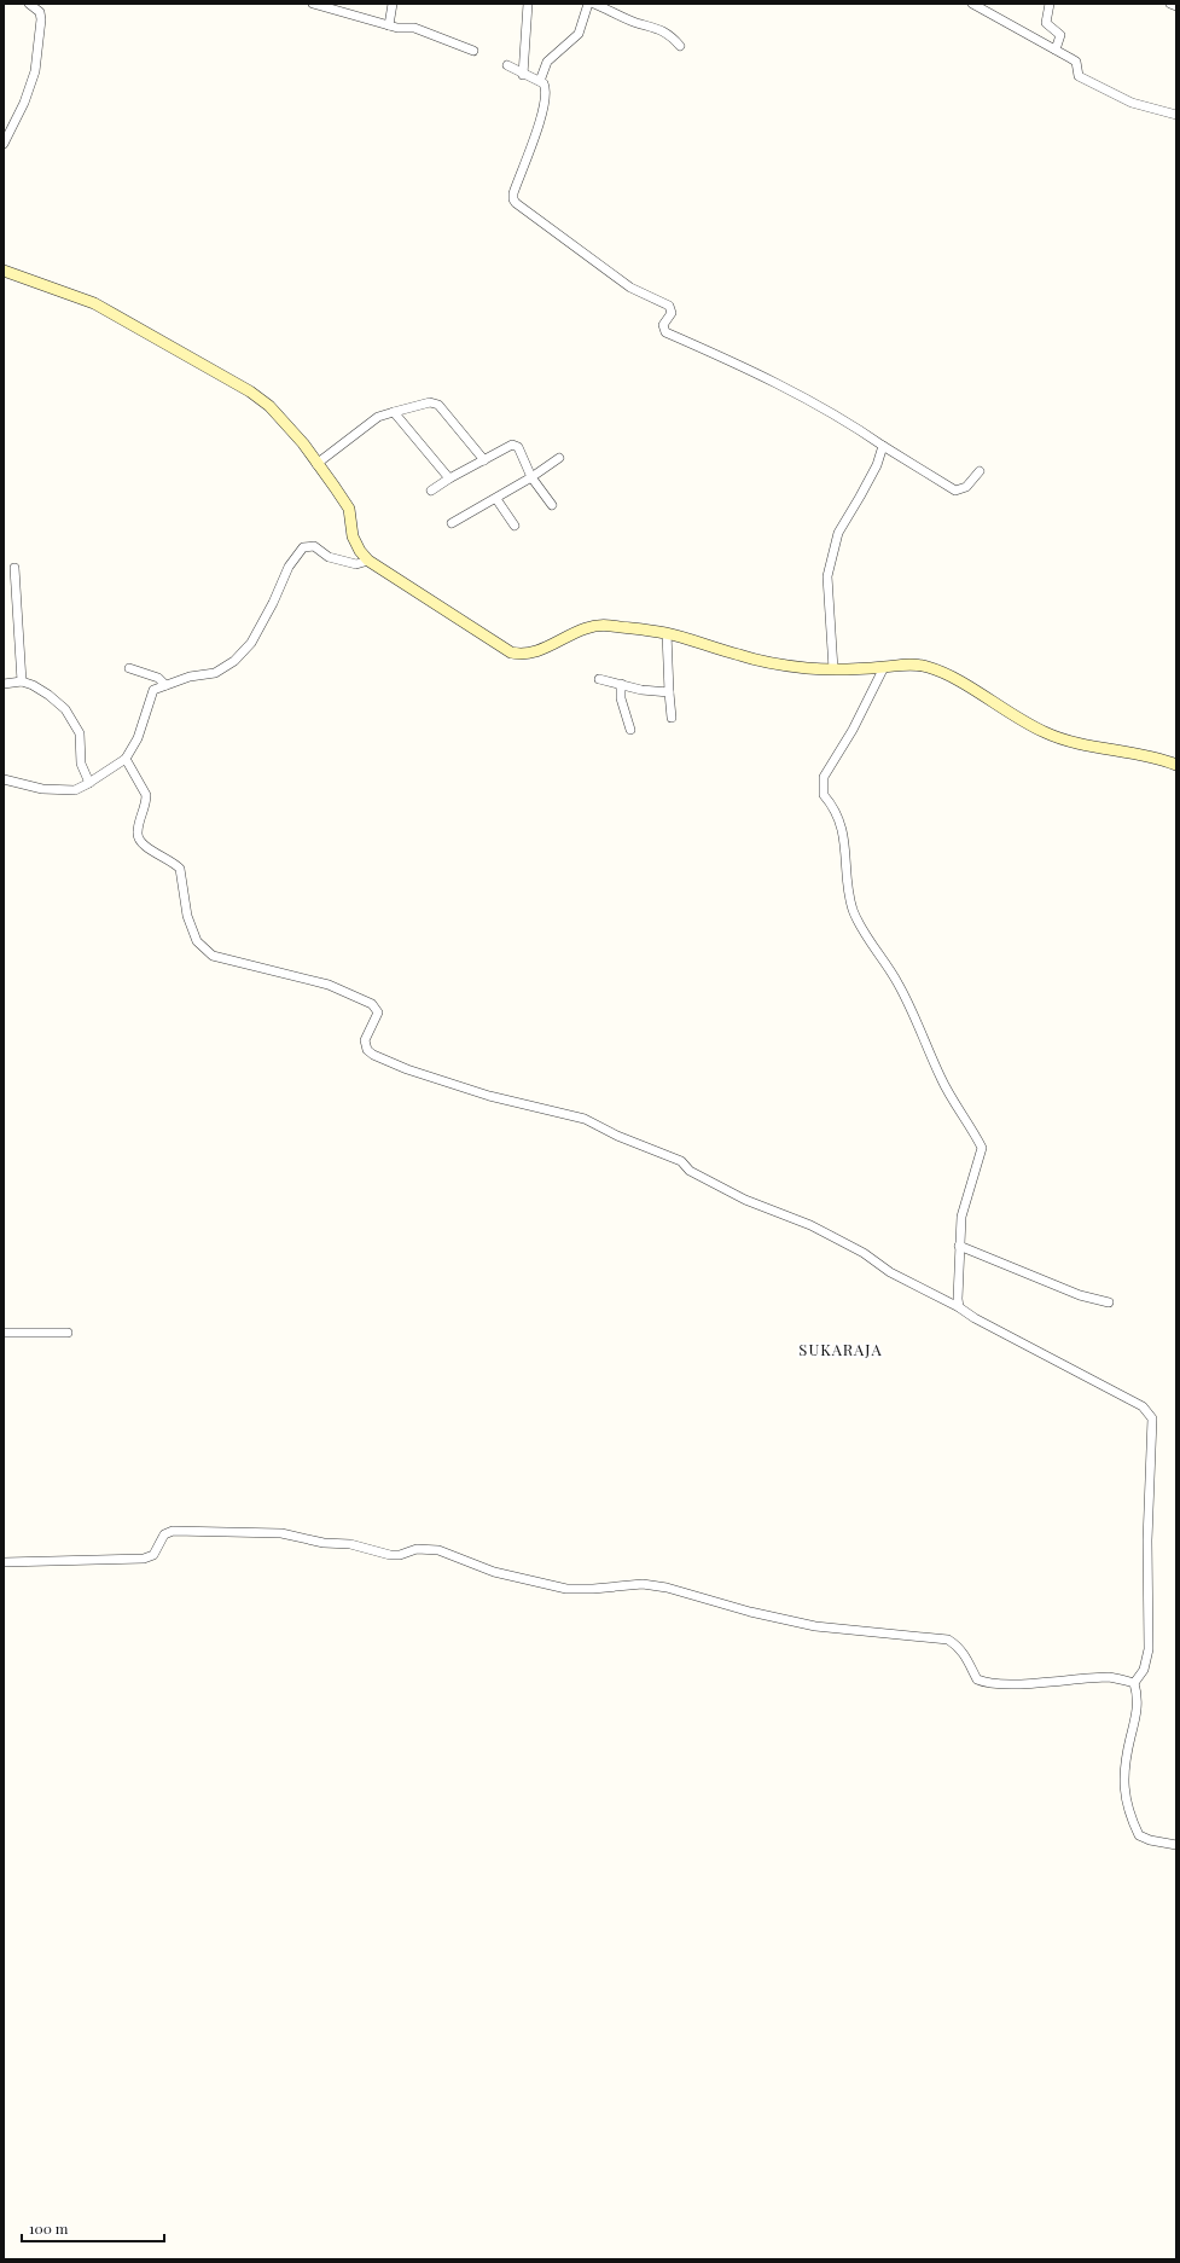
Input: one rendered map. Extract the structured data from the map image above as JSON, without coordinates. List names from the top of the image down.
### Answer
{
  "districts": ["SUKARAJA"],
  "scale_bar": "100 m"
}
